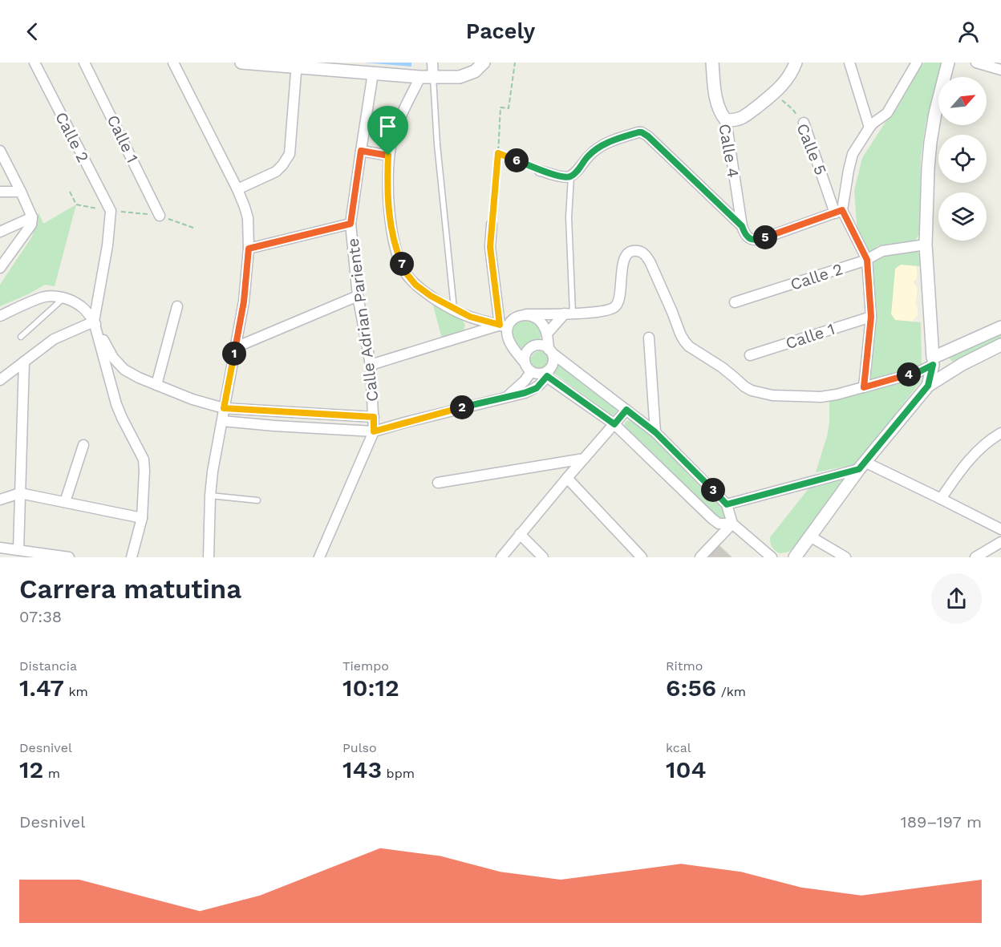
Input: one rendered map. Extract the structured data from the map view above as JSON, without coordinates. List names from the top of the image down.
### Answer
{
  "streets": {
    "street": [
      "Calle 2",
      "Calle 1",
      "Calle 5",
      "Calle 4",
      "Calle Adrian Pariente"
    ]
  },
  "crossings": [
    ["Calle 2", "Calle 5"],
    ["Calle 5", "Calle 4"]
  ],
  "north": "top right",
  "page": {
    "header": "Pacely",
    "pins": [
      "6",
      "5",
      "7",
      "1",
      "4",
      "2",
      "3"
    ],
    "heading": ["Carrera matutina", "07:38"],
    "stats": [
      ["Distancia", "1.47 km"],
      ["Tiempo", "10:12"],
      ["Ritmo", "6:56 /km"],
      ["Desnivel", "12 m"],
      ["Pulso", "143 bpm"],
      ["kcal", "104"]
    ],
    "chart": ["Desnivel", "189–197 m"]
  }
}
